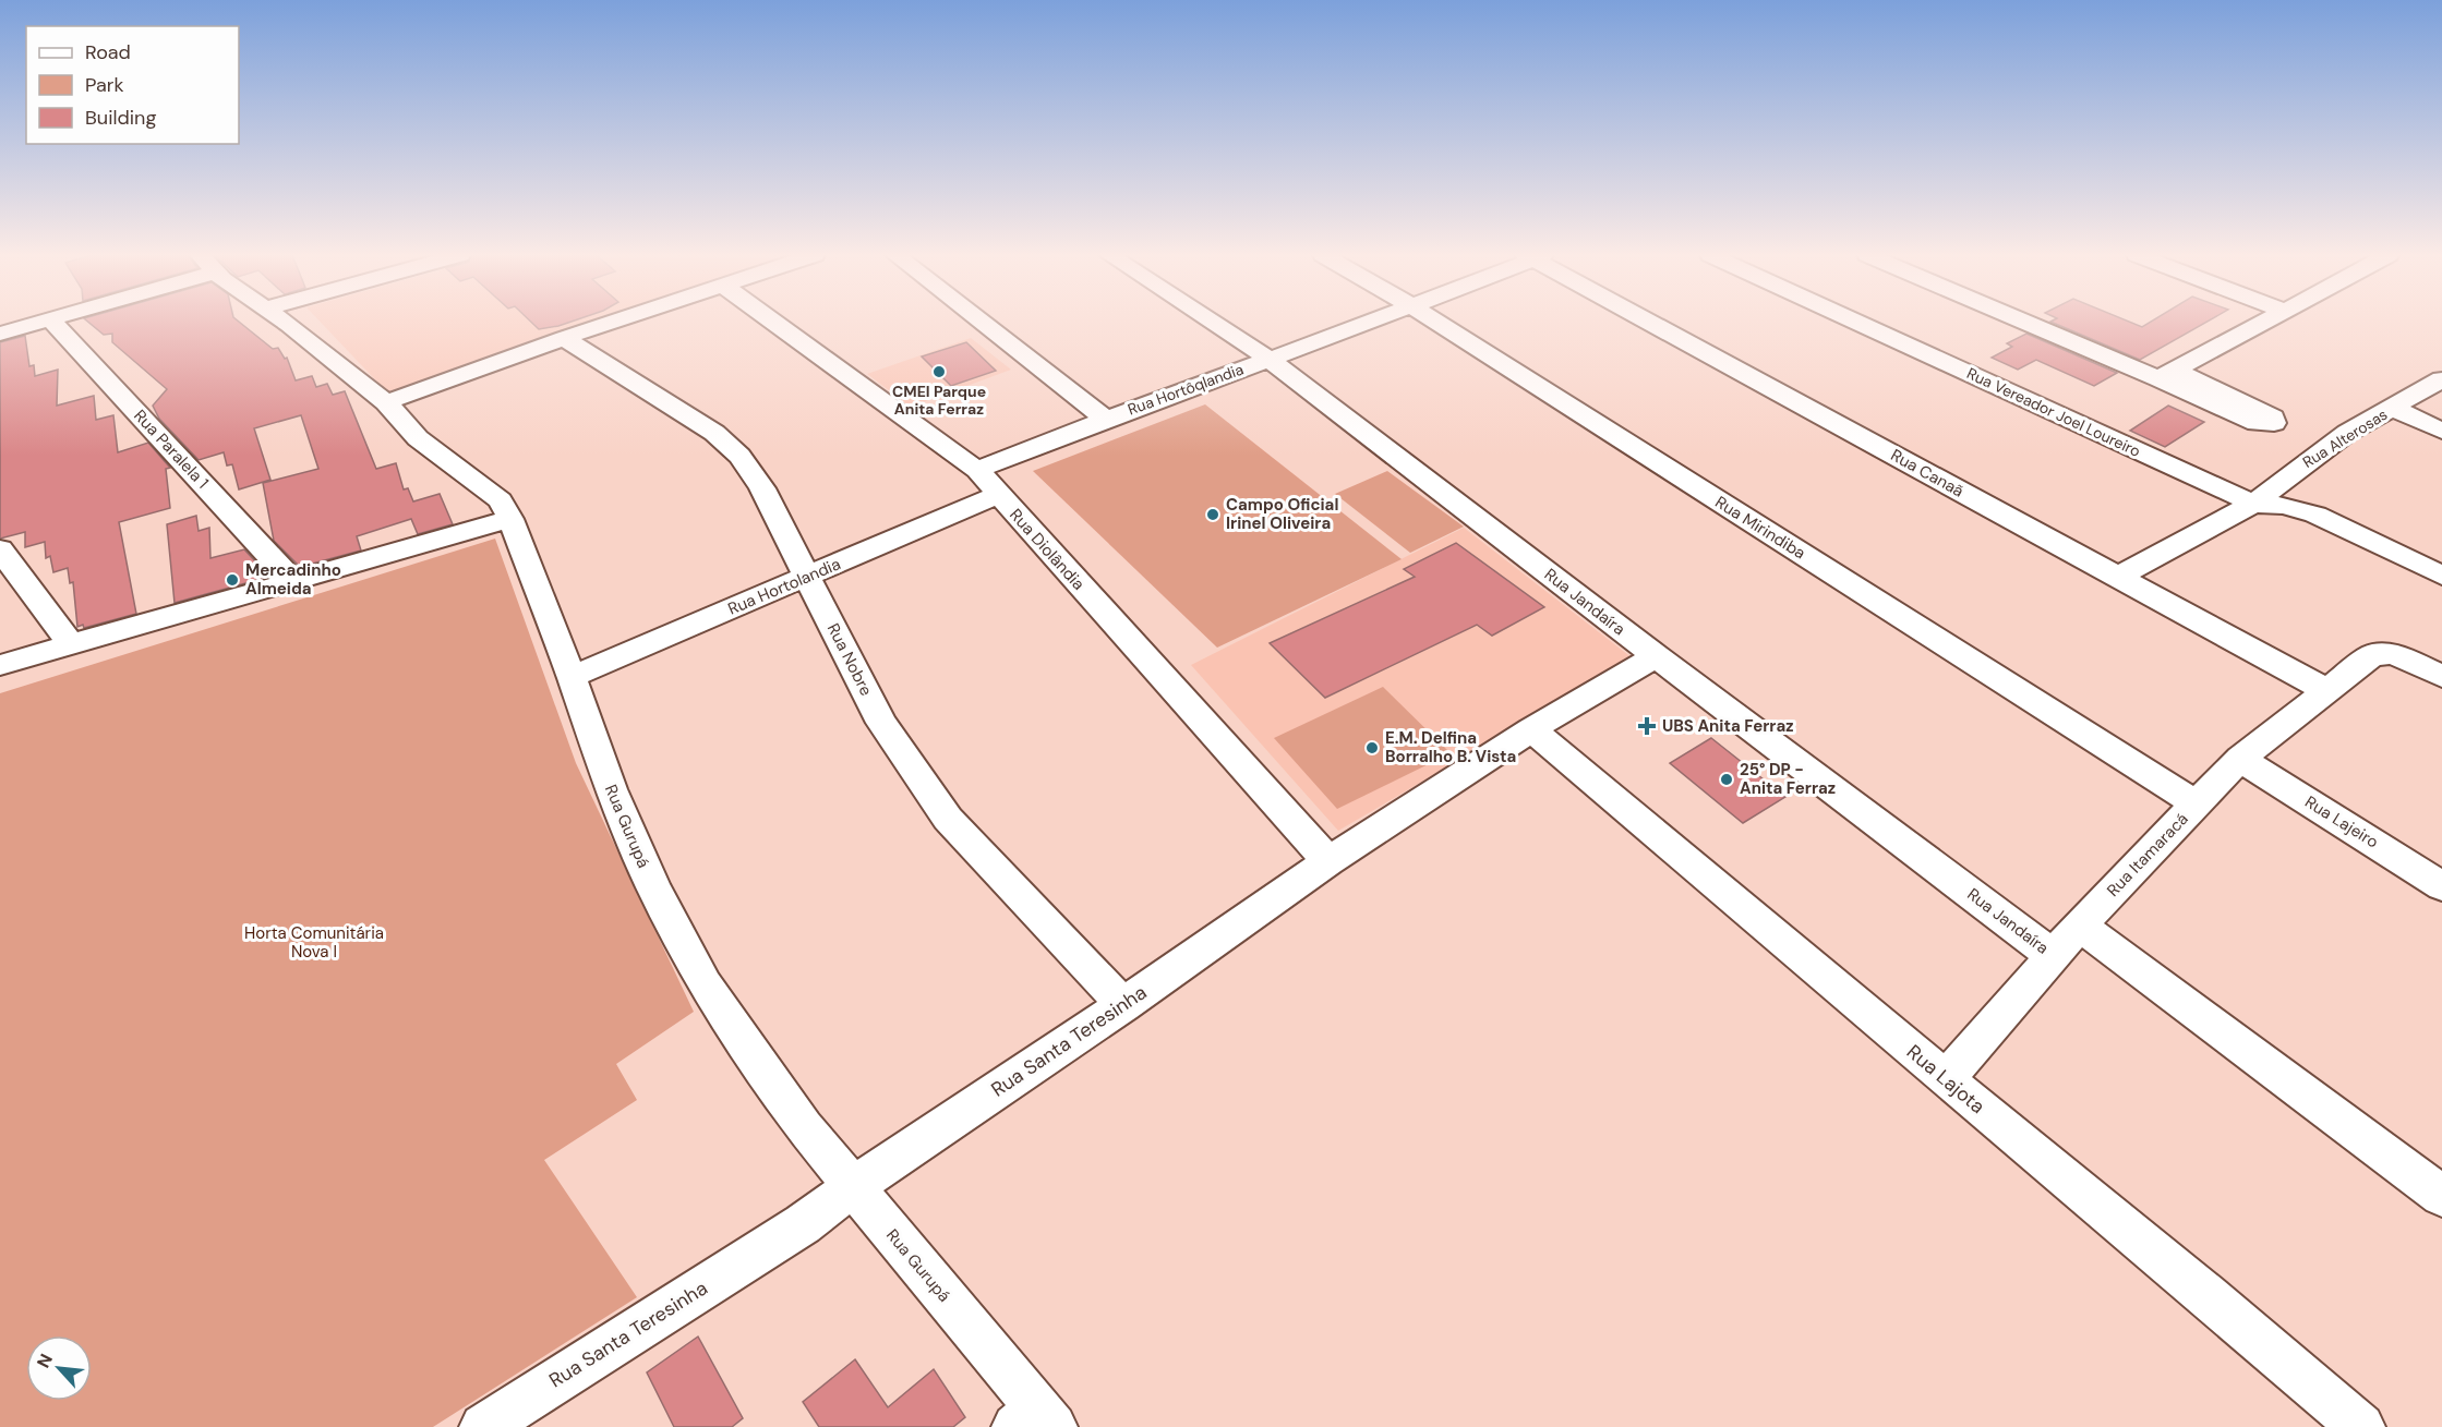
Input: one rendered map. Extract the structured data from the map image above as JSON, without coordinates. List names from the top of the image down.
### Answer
{
  "streets": {
    "street": [
      "Rua Hortôqlandia",
      "Rua Vereador Joel Loureiro",
      "Rua Alterosas",
      "Rua Paralela 1",
      "Rua Canaã",
      "Rua Mirindiba",
      "Rua Diolândia",
      "Rua Hortolandia",
      "Rua Jandaíra",
      "Rua Nobre",
      "Rua Lajeiro",
      "Rua Gurupá",
      "Rua Itamaracá",
      "Rua Santa Teresinha",
      "Rua Lajota"
    ]
  },
  "crossings": [
    ["Rua Hortôqlandia", "Rua Diolândia"],
    ["Rua Hortôqlandia", "Rua Jandaíra"],
    ["Rua Vereador Joel Loureiro", "Rua Alterosas"],
    ["Rua Canaã", "Rua Itamaracá"],
    ["Rua Mirindiba", "Rua Itamaracá"],
    ["Rua Diolândia", "Rua Hortolandia"],
    ["Rua Diolândia", "Rua Santa Teresinha"],
    ["Rua Hortolandia", "Rua Nobre"],
    ["Rua Hortolandia", "Rua Gurupá"],
    ["Rua Jandaíra", "Rua Itamaracá"],
    ["Rua Jandaíra", "Rua Santa Teresinha"],
    ["Rua Nobre", "Rua Santa Teresinha"],
    ["Rua Lajeiro", "Rua Itamaracá"],
    ["Rua Gurupá", "Rua Santa Teresinha"],
    ["Rua Itamaracá", "Rua Lajota"],
    ["Rua Santa Teresinha", "Rua Lajota"]
  ],
  "parks": ["Horta Comunitária Nova I"],
  "places": {
    "other": [
      "CMEI Parque Anita Ferraz",
      "Campo Oficial Irinel Oliveira",
      "Mercadinho Almeida",
      "E.M. Delfina Borralho B. Vista",
      "25° DP - Anita Ferraz"
    ],
    "health": ["UBS Anita Ferraz"]
  },
  "legend": ["Road", "Park", "Building"],
  "north": "top left"
}
